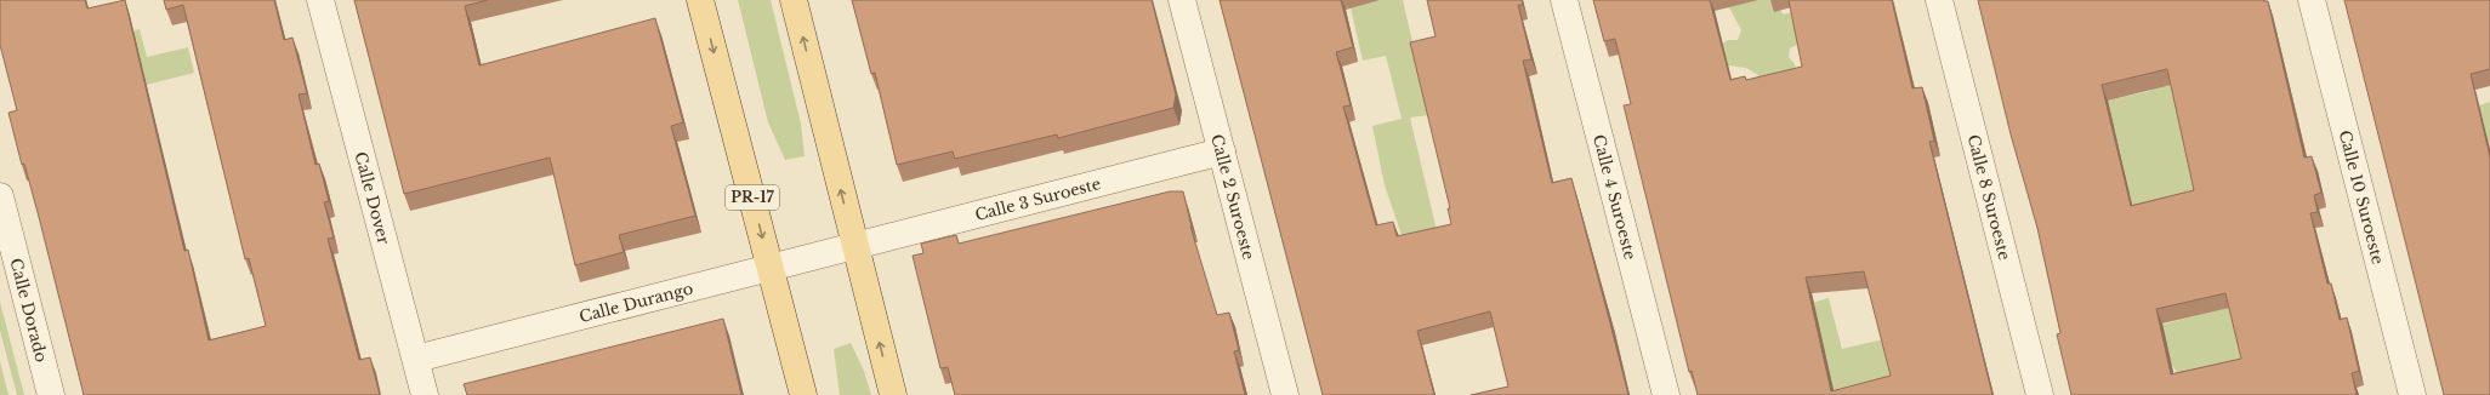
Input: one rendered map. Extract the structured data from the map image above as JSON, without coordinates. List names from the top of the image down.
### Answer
{
  "streets": {
    "main road": ["PR-17"],
    "street": [
      "Calle Dover",
      "Calle 2 Suroeste",
      "Calle 4 Suroeste",
      "Calle 8 Suroeste",
      "Calle 10 Suroeste",
      "Calle 3 Suroeste",
      "Calle Durango",
      "Calle Dorado"
    ]
  },
  "crossings": [
    ["Calle Dover", "Calle Durango"],
    ["PR-17", "Calle Durango"],
    ["Calle 2 Suroeste", "Calle 3 Suroeste"],
    ["Calle 3 Suroeste", "Calle Durango"]
  ]
}
